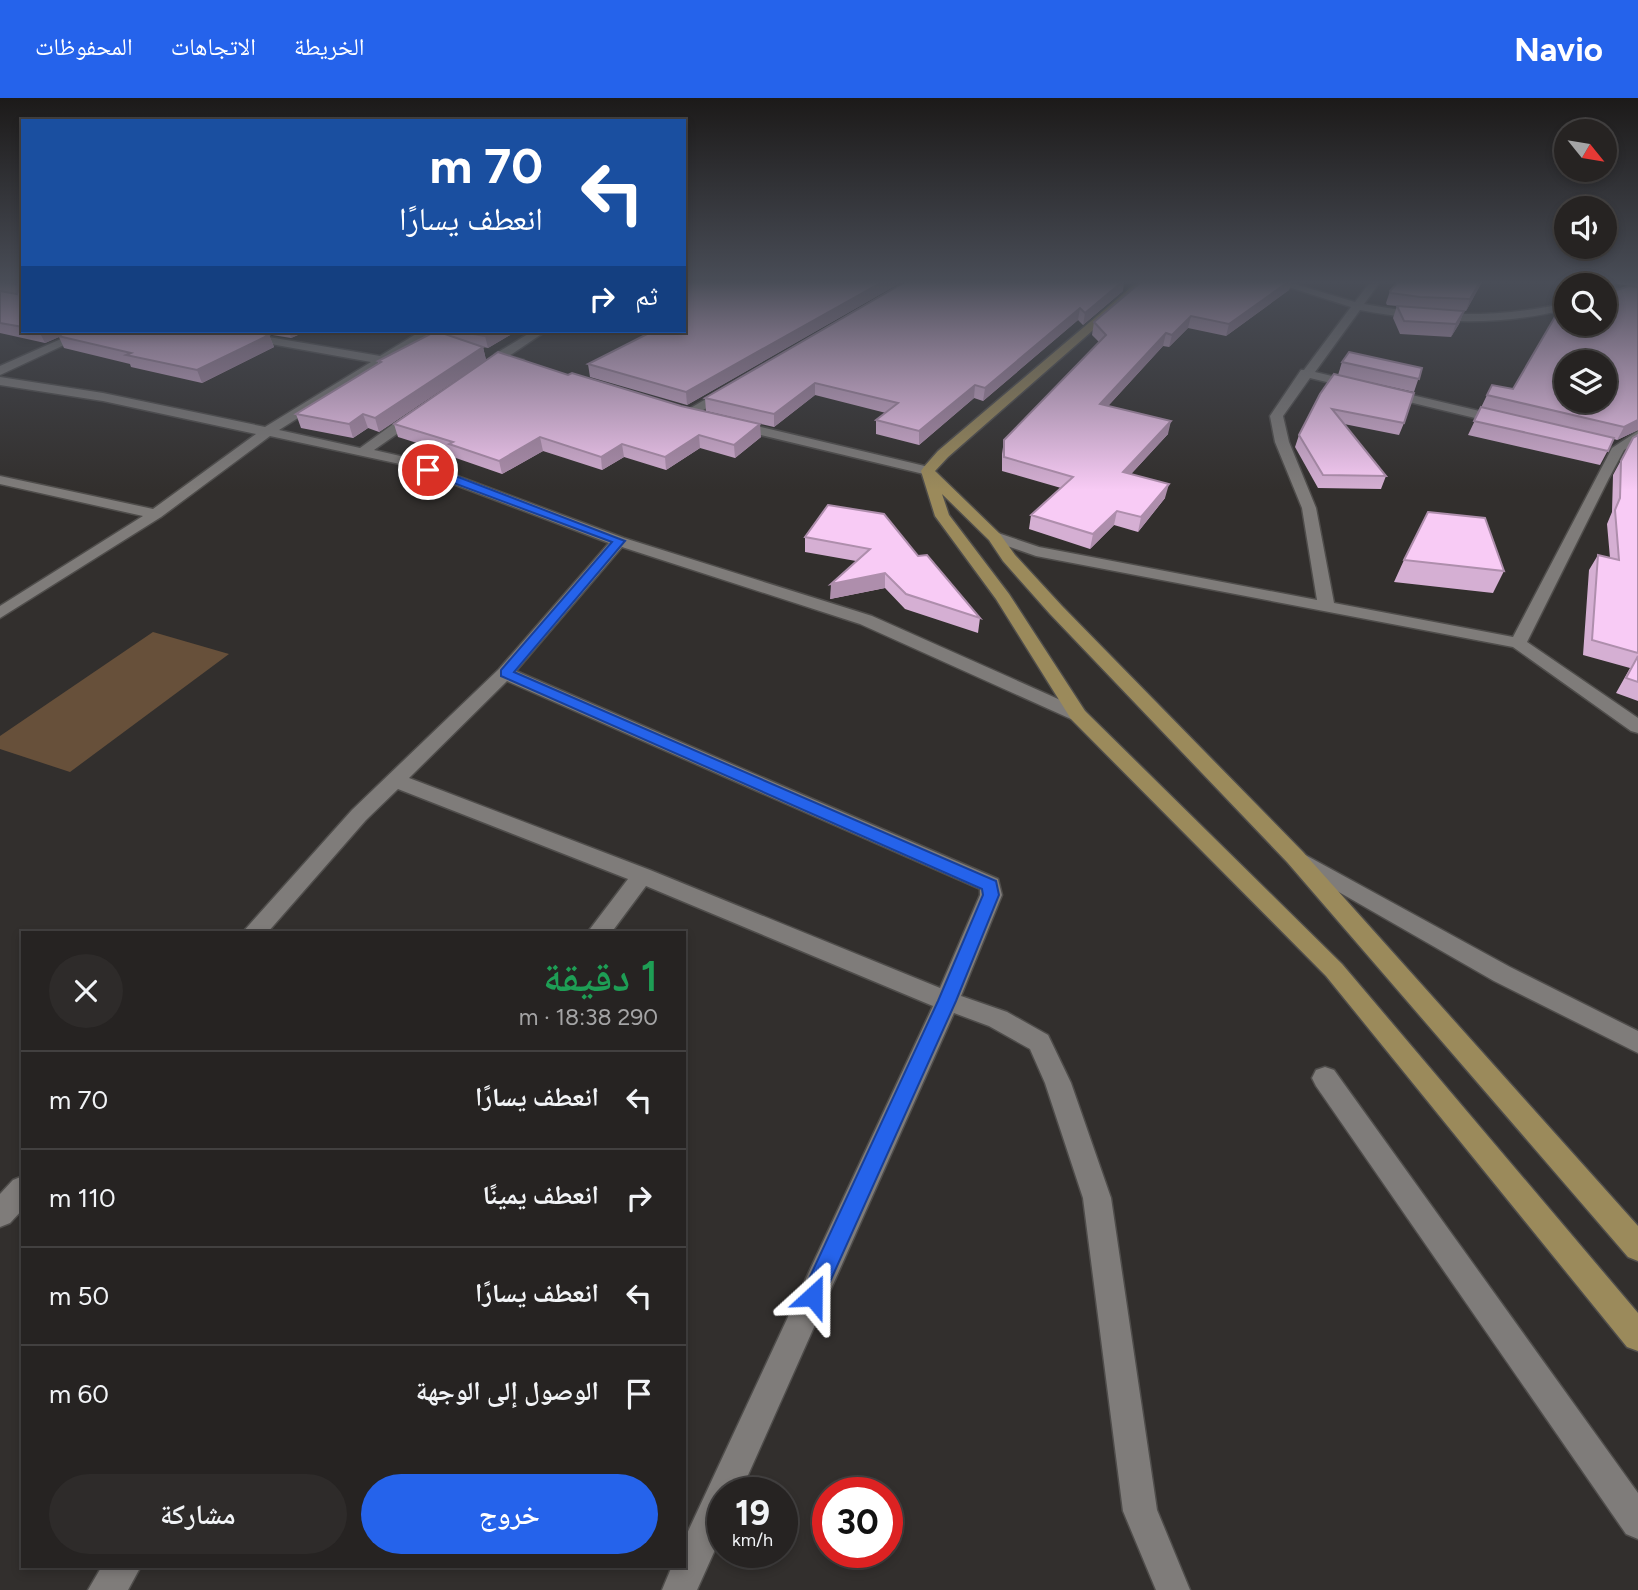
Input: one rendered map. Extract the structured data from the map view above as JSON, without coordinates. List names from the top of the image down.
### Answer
{
  "north": "bottom right",
  "page": {
    "header": "Navio",
    "nav": ["الخريطة", "الاتجاهات", "المحفوظات"],
    "turn": ["70 m", "انعطف يسارًا"],
    "then": "ثم",
    "heading": ["1 دقيقة", "290 m · 18:38"],
    "list": [
      {
        "name": "انعطف يسارًا",
        "value": "70 m"
      },
      {
        "name": "انعطف يمينًا",
        "value": "110 m"
      },
      {
        "name": "انعطف يسارًا",
        "value": "50 m"
      },
      {
        "name": "الوصول إلى الوجهة",
        "value": "60 m"
      }
    ],
    "buttons": ["خروج", "مشاركة"],
    "speed": "19 km/h",
    "limit": "30"
  }
}
